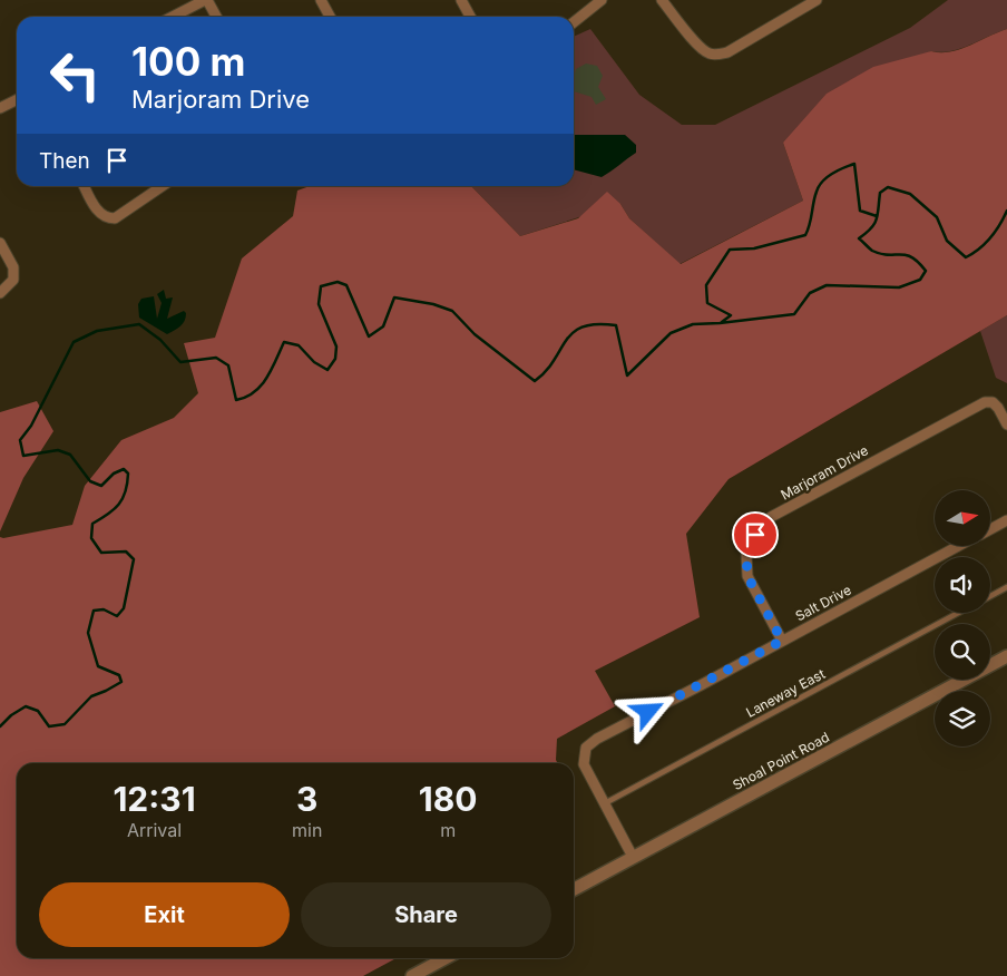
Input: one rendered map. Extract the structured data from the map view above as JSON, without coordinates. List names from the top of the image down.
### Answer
{
  "streets": {
    "street": ["Marjoram Drive", "Salt Drive", "Shoal Point Road"],
    "lane": ["Laneway East"]
  },
  "crossings": [
    ["Marjoram Drive", "Salt Drive"],
    ["Salt Drive", "Laneway East"],
    ["Salt Drive", "Shoal Point Road"]
  ],
  "north": "right",
  "page": {
    "turn": ["100 m", "Marjoram Drive"],
    "then": "Then",
    "eta": [
      "12:31",
      "Arrival",
      "3",
      "min",
      "180",
      "m"
    ],
    "buttons": ["Exit", "Share"]
  }
}
